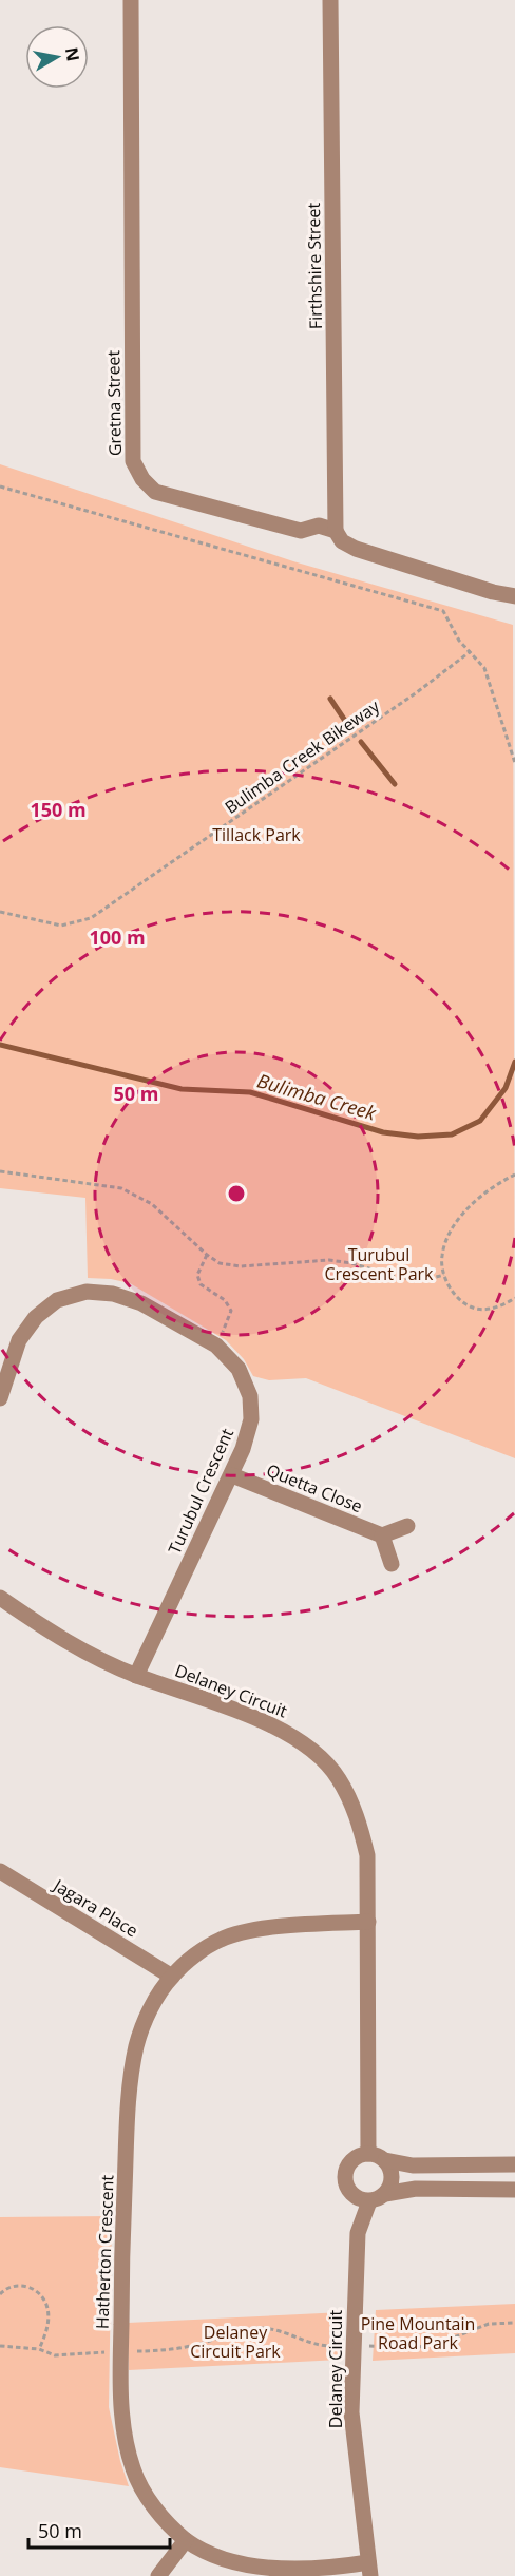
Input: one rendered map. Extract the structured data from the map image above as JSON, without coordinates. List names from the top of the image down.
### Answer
{
  "streets": {
    "street": [
      "Firthshire Street",
      "Gretna Street",
      "Quetta Close",
      "Turubul Crescent",
      "Delaney Circuit",
      "Jagara Place",
      "Hatherton Crescent"
    ],
    "path": ["Bulimba Creek Bikeway"]
  },
  "crossings": [
    ["Firthshire Street", "Gretna Street"],
    ["Quetta Close", "Turubul Crescent"],
    ["Turubul Crescent", "Delaney Circuit"],
    ["Delaney Circuit", "Hatherton Crescent"],
    ["Jagara Place", "Hatherton Crescent"]
  ],
  "water": ["Bulimba Creek"],
  "parks": [
    "Tillack Park",
    "Turubul Crescent Park",
    "Pine Mountain Road Park",
    "Delaney Circuit Park"
  ],
  "scale_bar": "50 m",
  "north": "right",
  "rings": ["150 m", "100 m", "50 m"]
}
